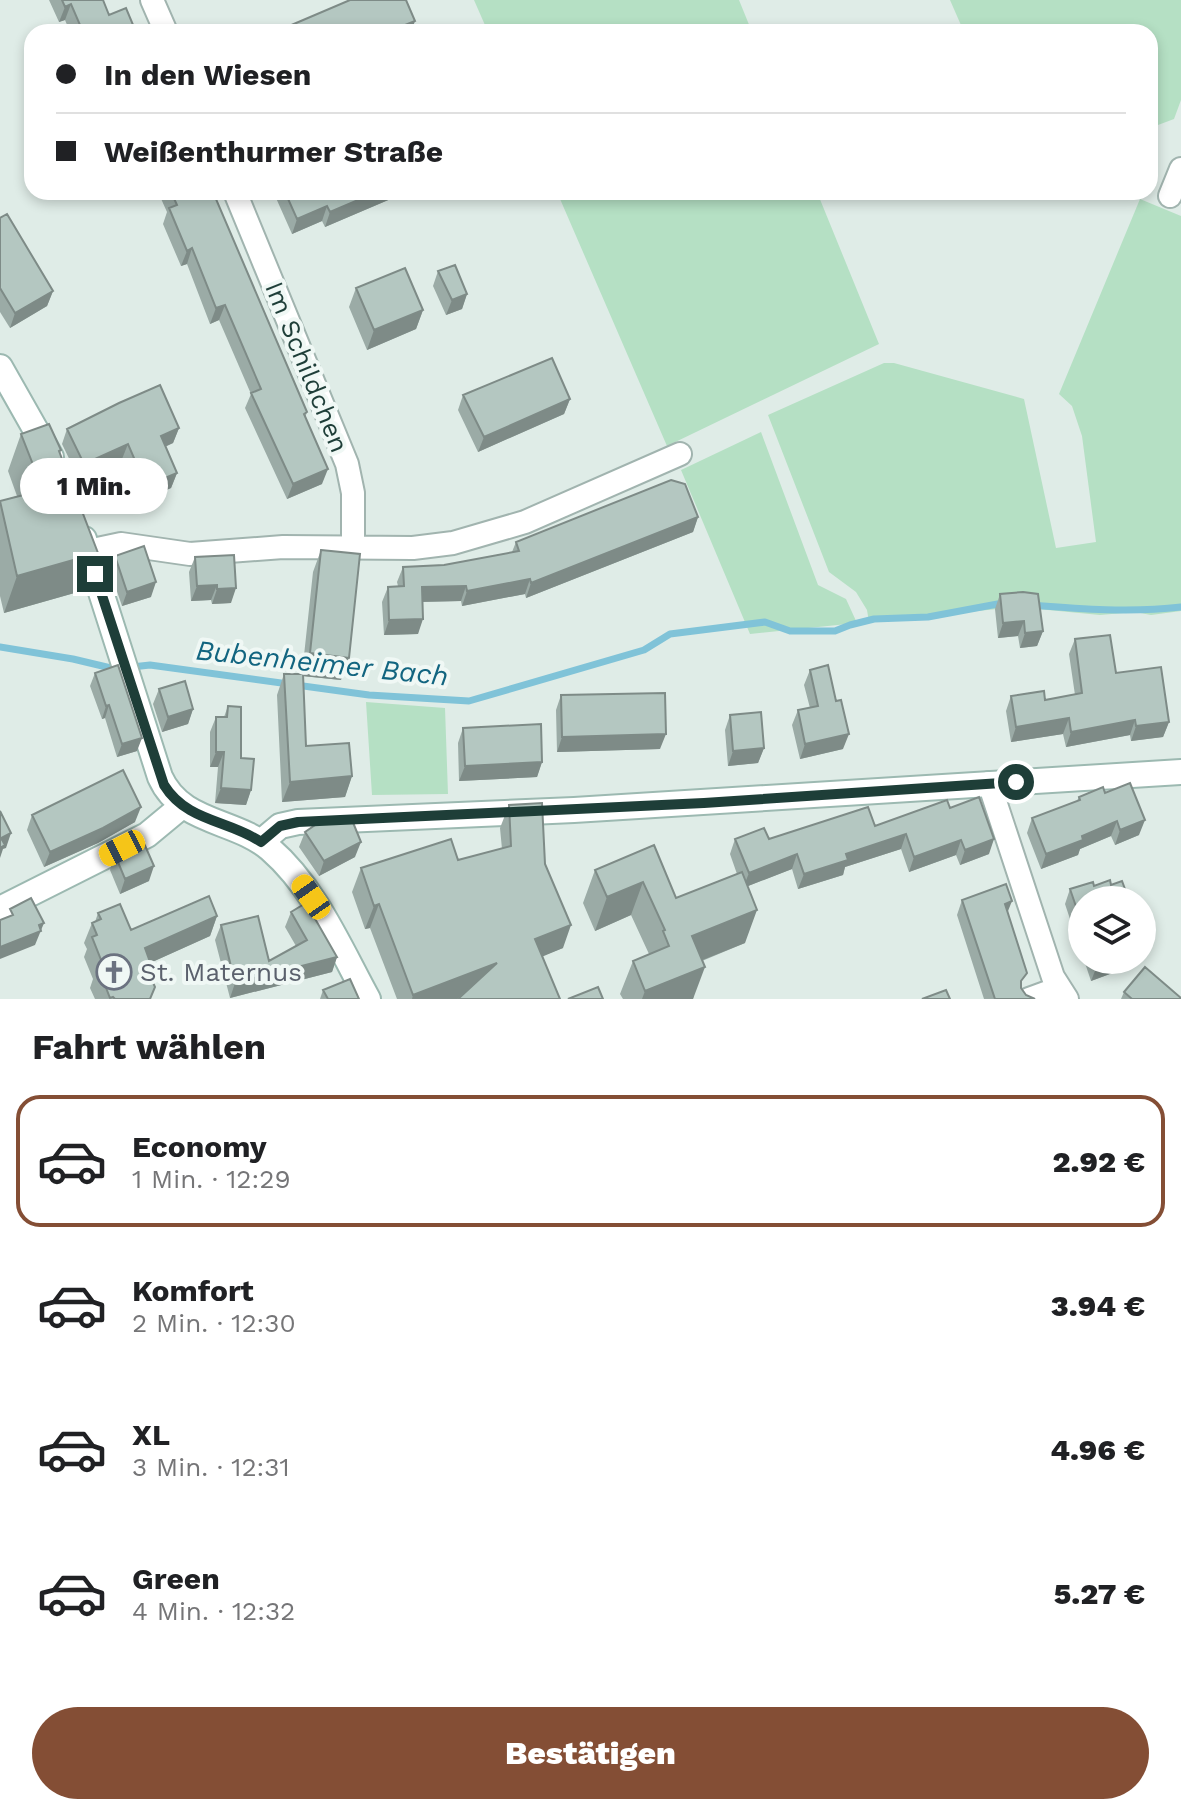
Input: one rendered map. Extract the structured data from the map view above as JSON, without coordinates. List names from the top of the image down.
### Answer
{
  "streets": {
    "street": ["Im Schildchen"]
  },
  "water": ["Bubenheimer Bach"],
  "places": {
    "church": ["St. Maternus"]
  },
  "page": {
    "banner": ["In den Wiesen", "Weißenthurmer Straße"],
    "bubble": "1 Min.",
    "heading": "Fahrt wählen",
    "list": [
      {
        "name": "Economy",
        "note": "1 Min. · 12:29",
        "value": "2.92 €"
      },
      {
        "name": "Komfort",
        "note": "2 Min. · 12:30",
        "value": "3.94 €"
      },
      {
        "name": "XL",
        "note": "3 Min. · 12:31",
        "value": "4.96 €"
      },
      {
        "name": "Green",
        "note": "4 Min. · 12:32",
        "value": "5.27 €"
      }
    ],
    "buttons": "Bestätigen"
  }
}
